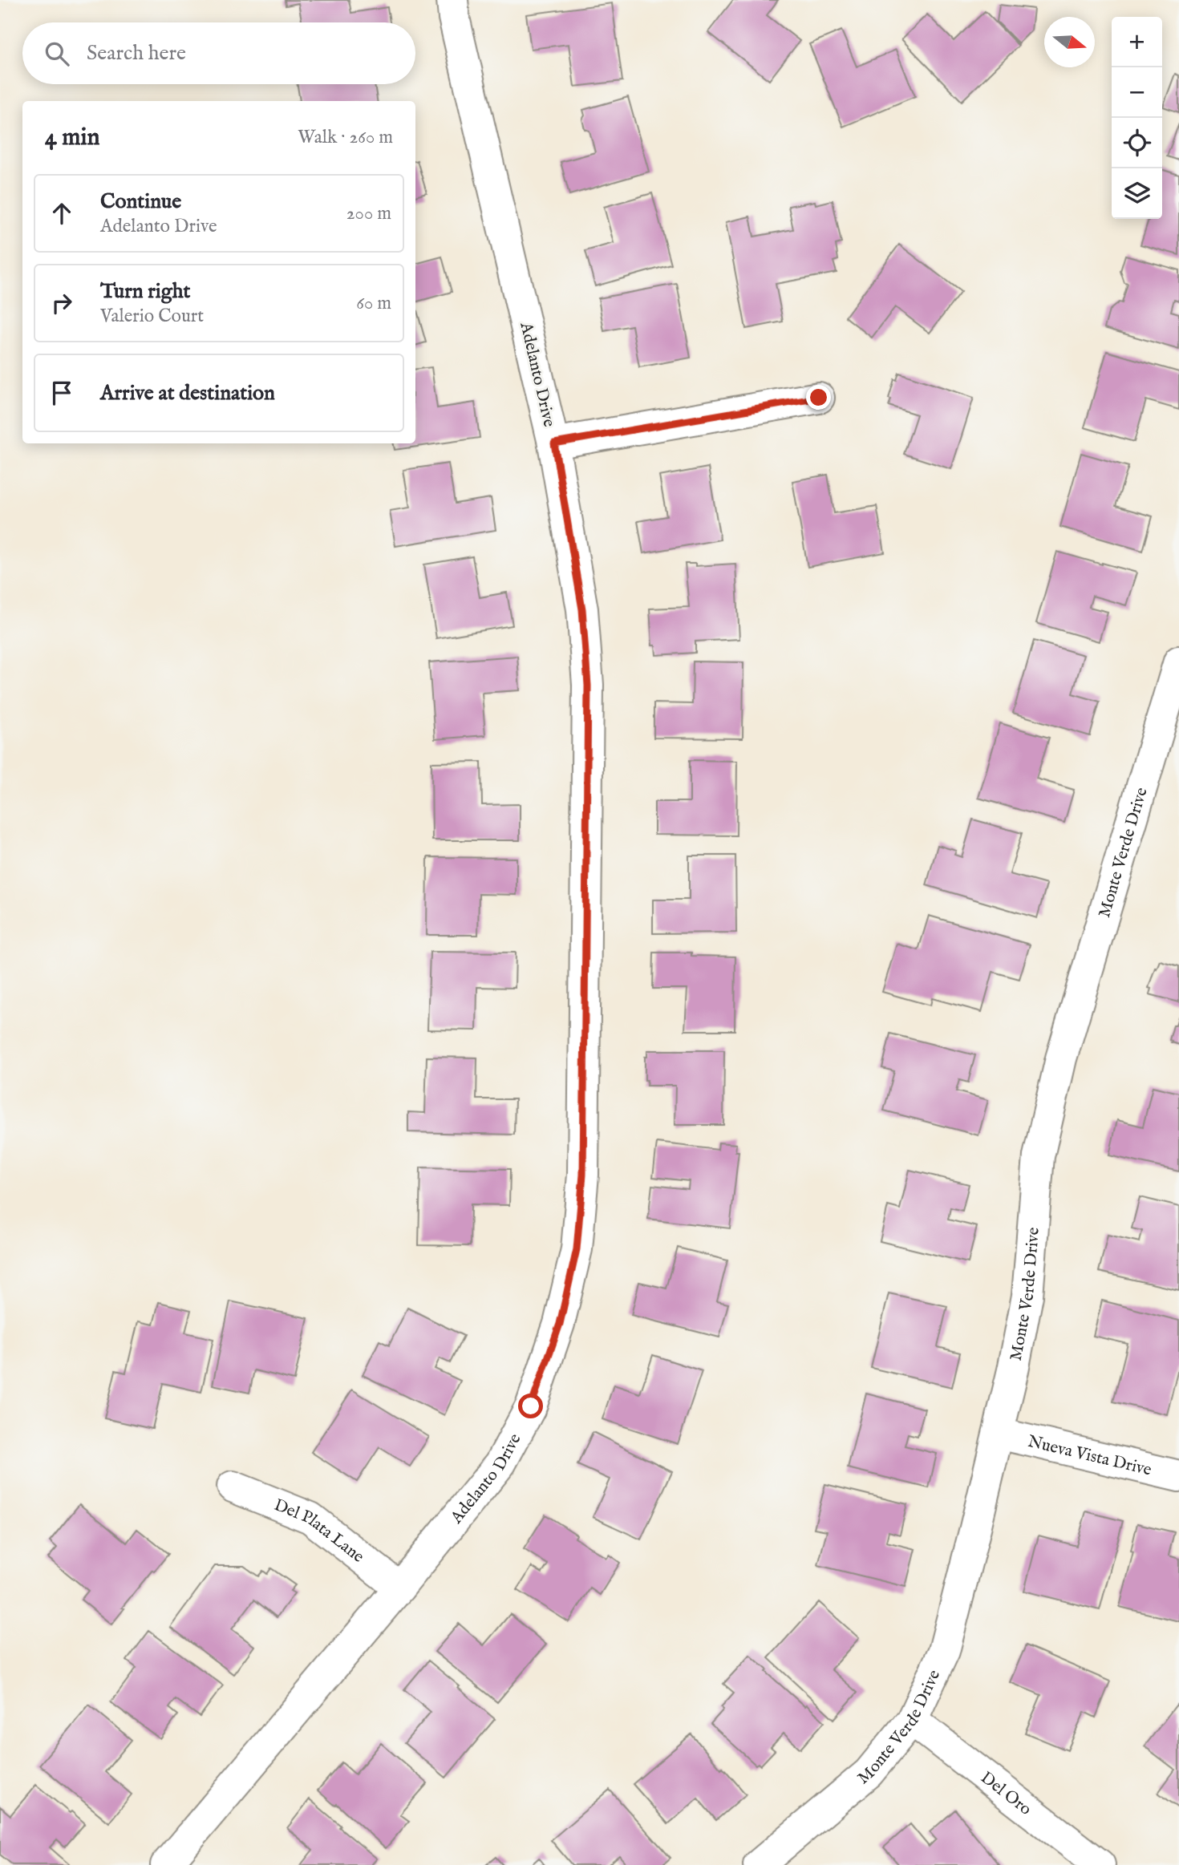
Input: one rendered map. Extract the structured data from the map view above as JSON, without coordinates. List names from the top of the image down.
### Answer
{
  "streets": {
    "street": [
      "Adelanto Drive",
      "Monte Verde Drive",
      "Nueva Vista Drive",
      "Del Plata Lane",
      "Del Oro"
    ]
  },
  "crossings": [
    ["Adelanto Drive", "Del Plata Lane"],
    ["Monte Verde Drive", "Nueva Vista Drive"],
    ["Monte Verde Drive", "Del Oro"]
  ],
  "north": "right",
  "page": {
    "map_buttons": ["+", "−"],
    "search": "Search here",
    "heading": ["4 min", "Walk · 260 m"],
    "list": [
      ["Continue", "Adelanto Drive", "200 m"],
      ["Turn right", "Valerio Court", "60 m"],
      "Arrive at destination"
    ]
  }
}
